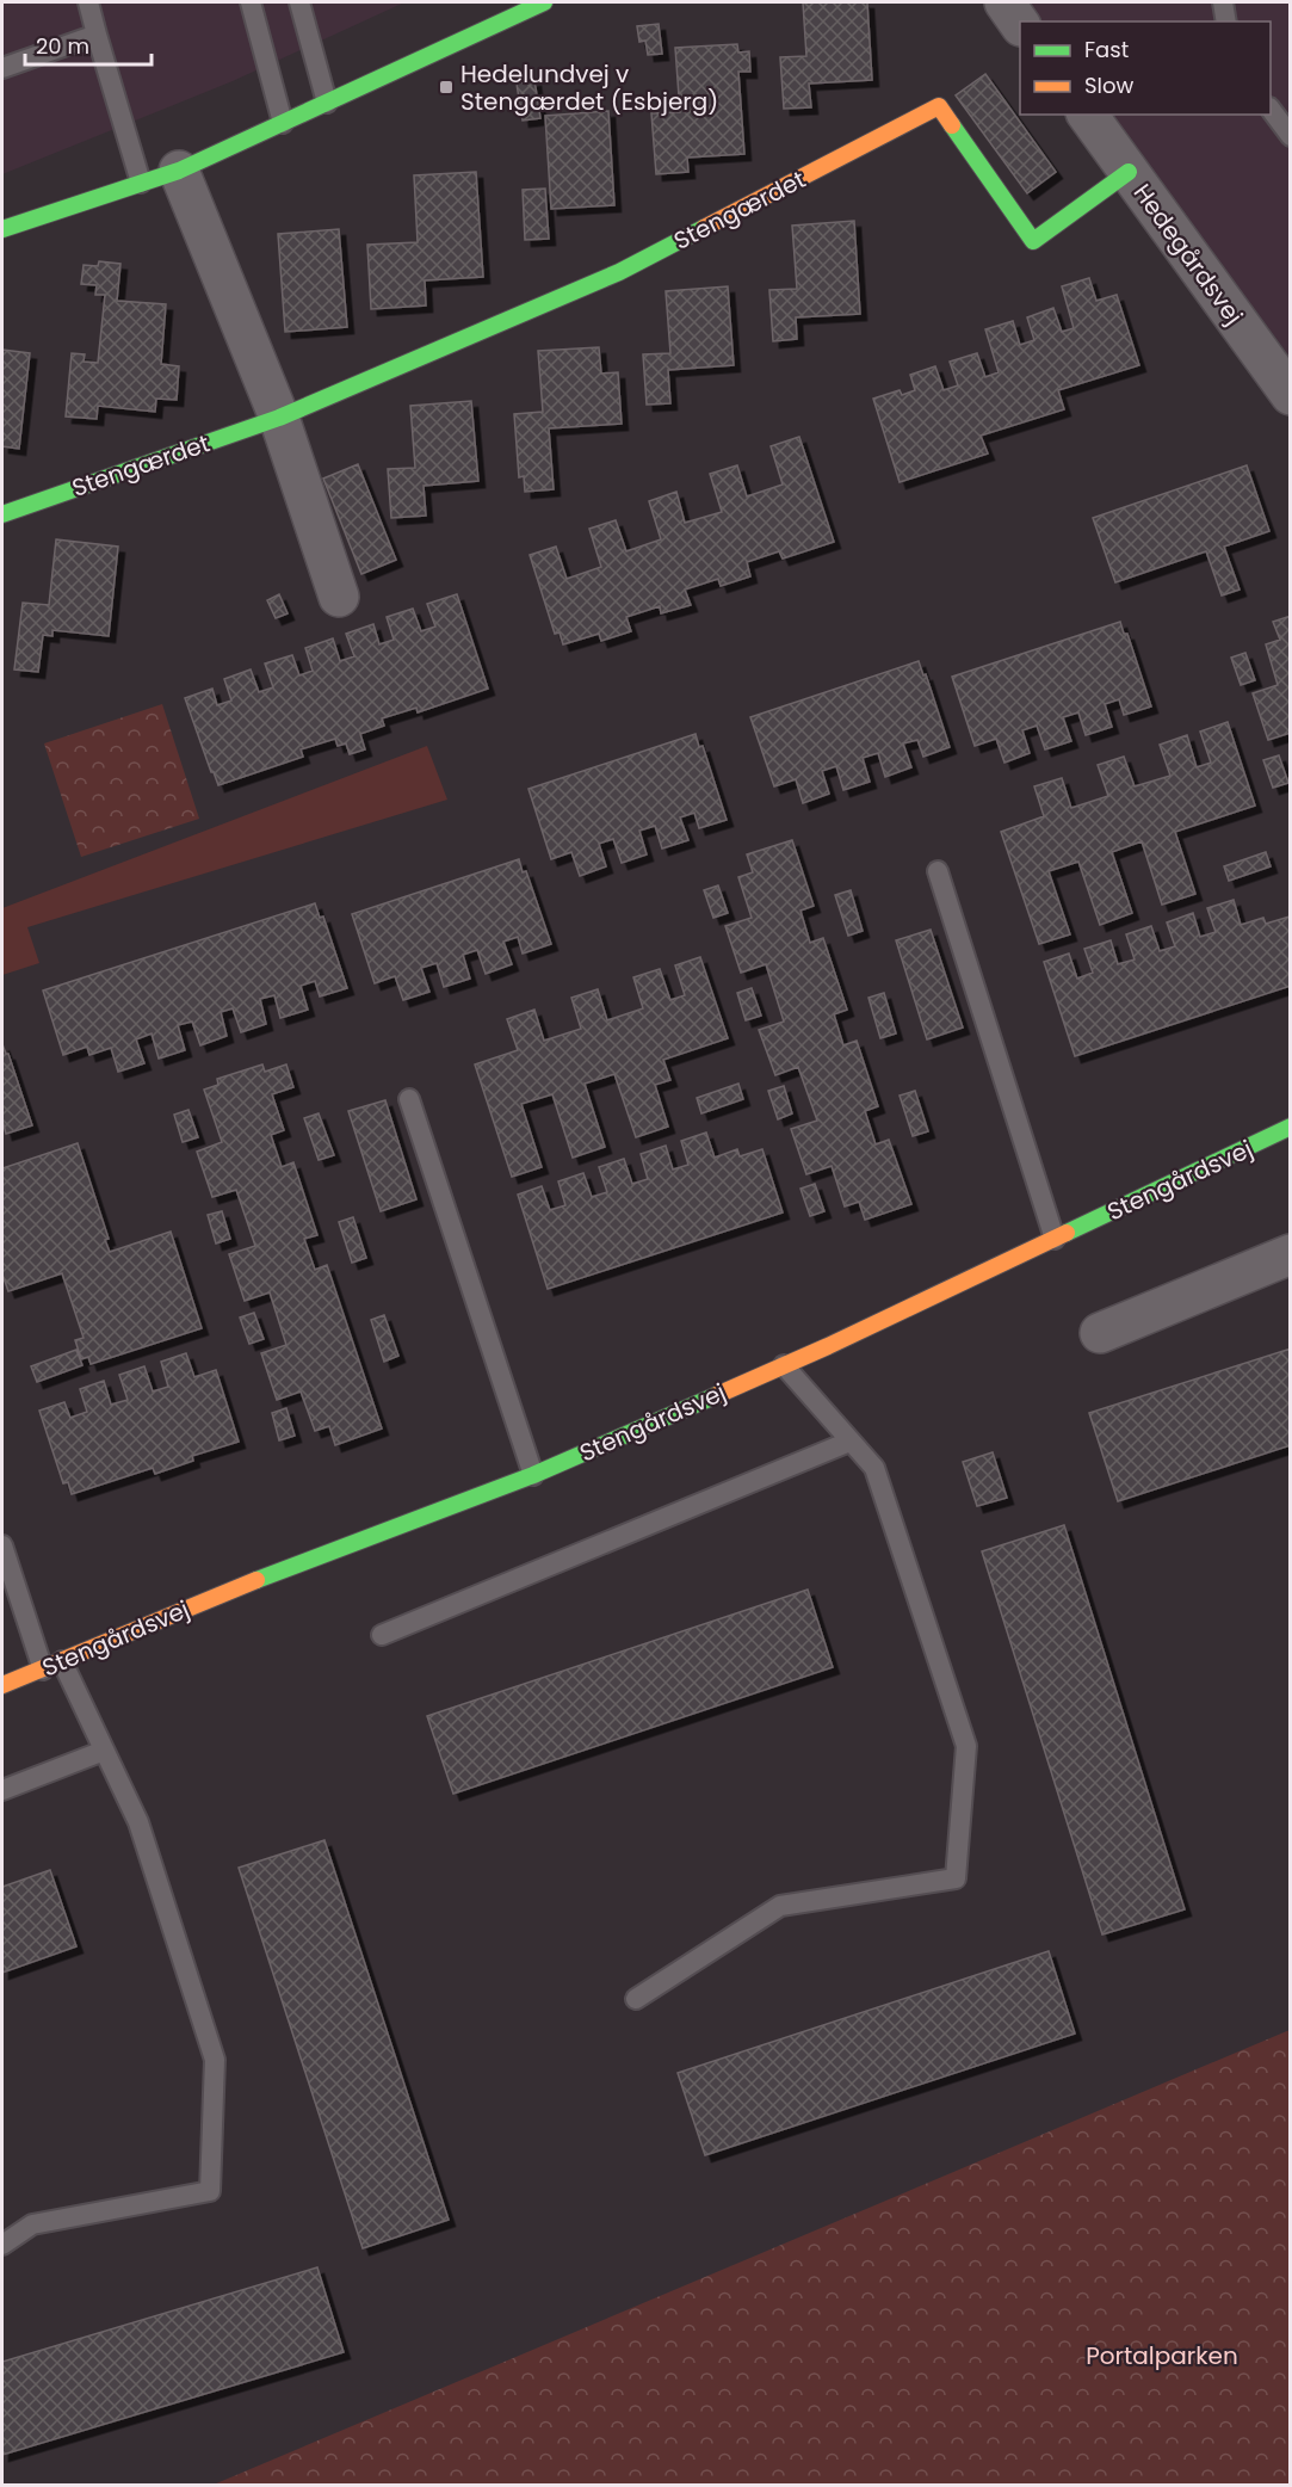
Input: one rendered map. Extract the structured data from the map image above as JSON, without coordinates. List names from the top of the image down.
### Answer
{
  "streets": {
    "street": ["Stengærdet", "Hedegårdsvej", "Stengårdsvej"]
  },
  "crossings": [
    ["Stengærdet", "Hedegårdsvej"]
  ],
  "parks": ["Portalparken"],
  "places": {
    "transit": ["Hedelundvej v Stengærdet (Esbjerg)"]
  },
  "legend": ["Fast", "Slow"],
  "scale_bar": "20 m"
}
